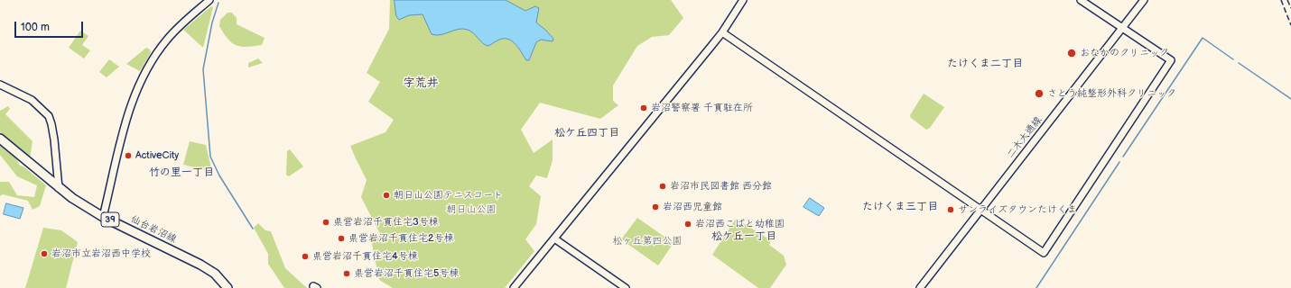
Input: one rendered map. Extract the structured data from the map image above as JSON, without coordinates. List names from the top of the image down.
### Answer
{
  "streets": {
    "main road": ["39", "仙台岩沼線"],
    "street": ["二木大通線"]
  },
  "districts": [
    "たけくま二丁目",
    "字荒井",
    "松ケ丘四丁目",
    "竹の里一丁目",
    "たけくま三丁目",
    "松ケ丘一丁目"
  ],
  "parks": ["朝日山公園", "松ヶ丘第四公園"],
  "places": [
    "おなかのクリニック",
    "さとう純整形外科クリニック",
    "岩沼警察署 千貫駐在所",
    "ActiveCity",
    "岩沼市民図書館 西分館",
    "朝日山公園テニスコート",
    "岩沼西児童館",
    "サンライズタウンたけくま",
    "県営岩沼千貫住宅3号棟",
    "岩沼西こばと幼稚園",
    "県営岩沼千貫住宅2号棟",
    "岩沼市立岩沼西中学校",
    "県営岩沼千貫住宅4号棟",
    "県営岩沼千貫住宅5号棟"
  ],
  "scale_bar": "100 m"
}
